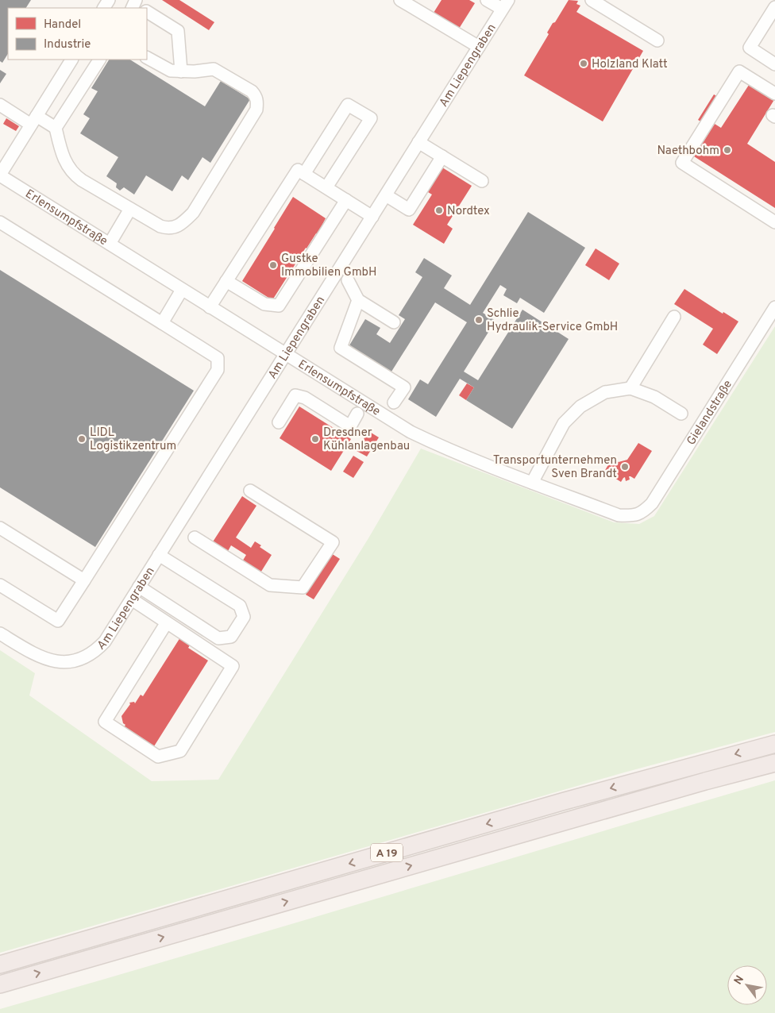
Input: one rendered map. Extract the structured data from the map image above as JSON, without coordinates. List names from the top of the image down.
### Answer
{
  "streets": {
    "highway": ["A 19"],
    "street": ["Am Liepengraben", "Erlensumpfstraße", "Gielandstraße"]
  },
  "crossings": [
    ["Am Liepengraben", "Erlensumpfstraße"],
    ["Erlensumpfstraße", "Gielandstraße"]
  ],
  "places": [
    "Holzland Klatt",
    "Naethbohm",
    "Nordtex",
    "Gustke Immobilien GmbH",
    "Schlie Hydraulik-Service GmbH",
    "LIDL Logistikzentrum",
    "Dresdner Kühlanlagenbau",
    "Transportunternehmen Sven Brandt"
  ],
  "legend": ["Handel", "Industrie"],
  "north": "top left"
}
